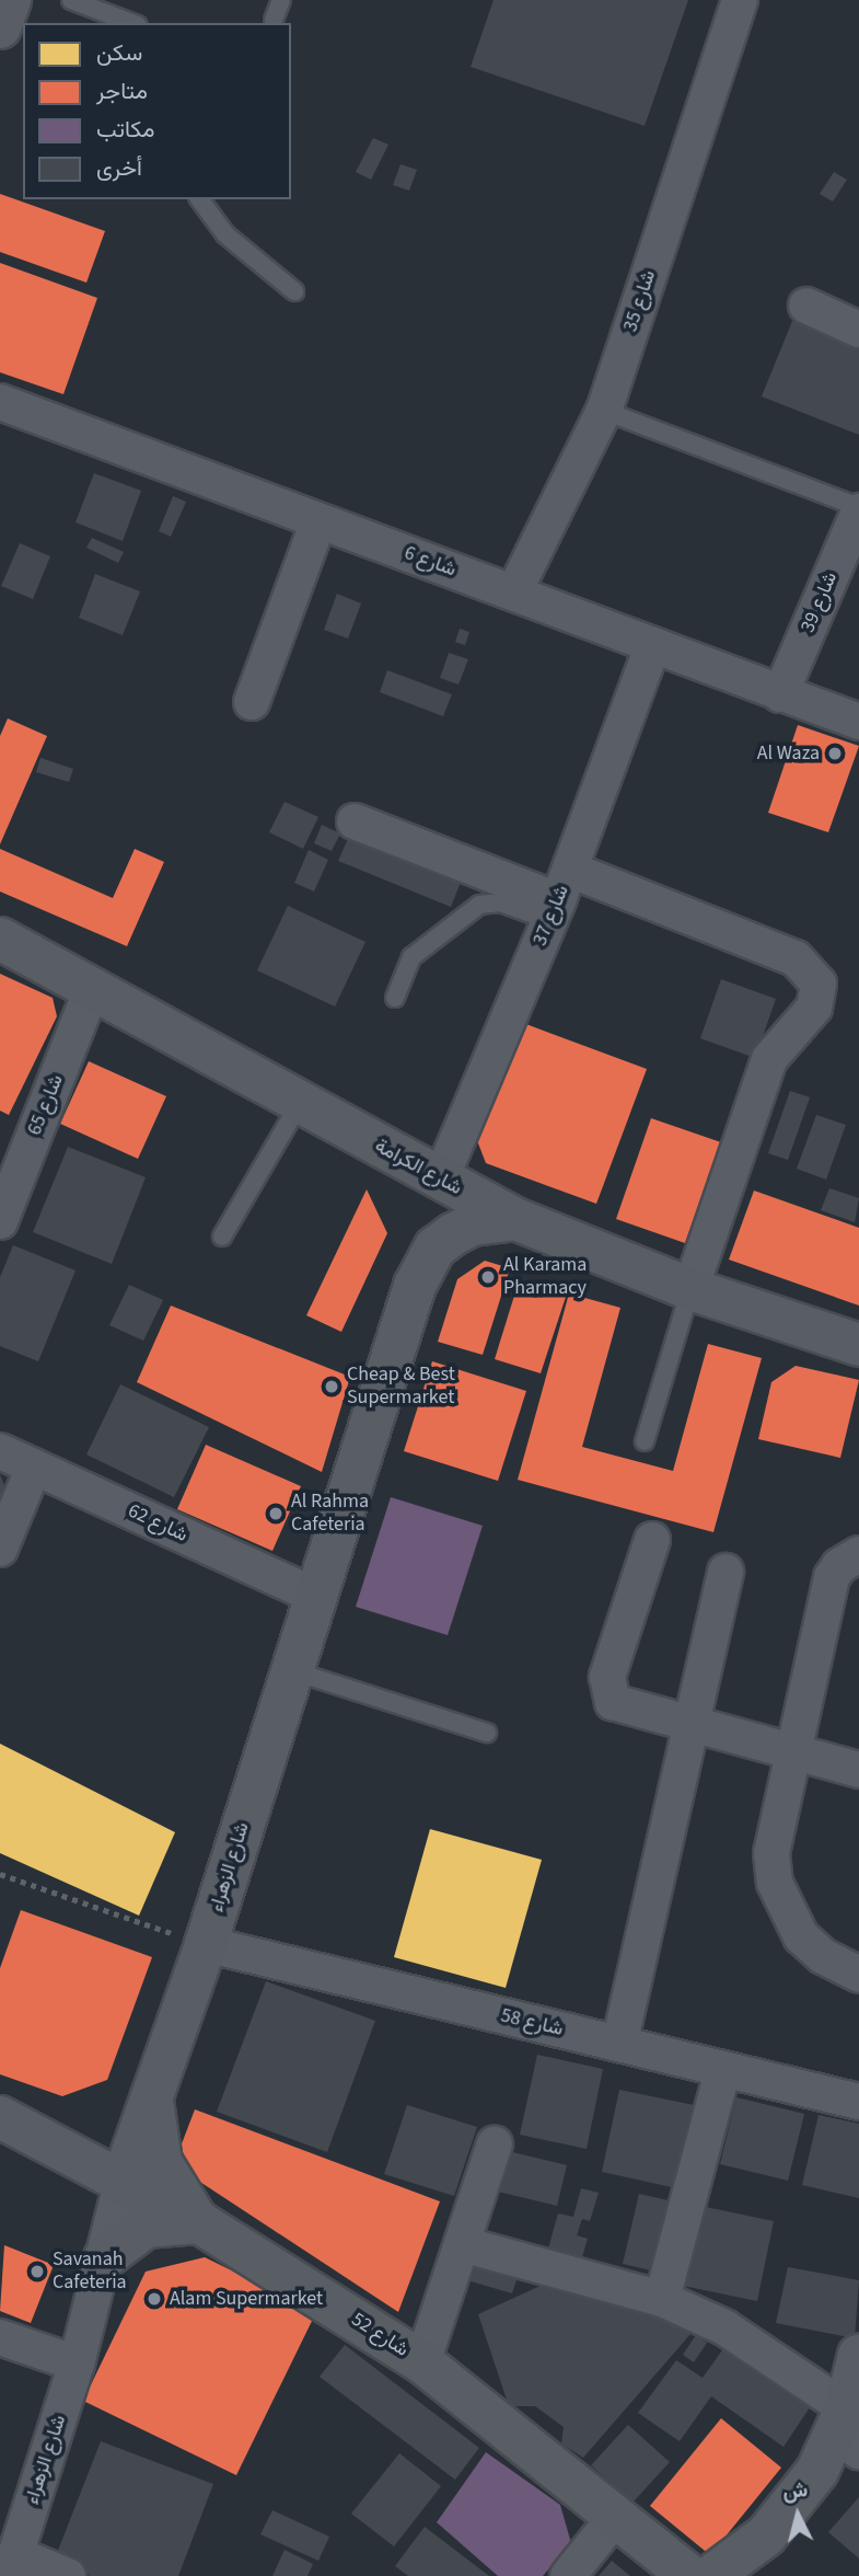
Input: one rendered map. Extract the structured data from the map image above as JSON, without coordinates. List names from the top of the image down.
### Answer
{
  "streets": {
    "main road": ["شارع الكرامة", "شارع الزهراء", "شارع 52"],
    "street": [
      "شارع 35",
      "شارع 6",
      "شارع 39",
      "شارع 37",
      "شارع 65",
      "شارع 62",
      "شارع 58"
    ]
  },
  "crossings": [
    ["شارع 35", "شارع 6"],
    ["شارع 6", "شارع 39"],
    ["شارع 6", "شارع 37"],
    ["شارع 37", "شارع الكرامة"],
    ["شارع 65", "شارع الكرامة"],
    ["شارع الكرامة", "شارع الزهراء"],
    ["شارع 62", "شارع الزهراء"],
    ["شارع الزهراء", "شارع 58"],
    ["شارع الزهراء", "شارع 52"]
  ],
  "places": [
    "Al Waza",
    "Al Karama Pharmacy",
    "Cheap & Best Supermarket",
    "Al Rahma Cafeteria",
    "Savanah Cafeteria",
    "Alam Supermarket"
  ],
  "legend": [
    "سكن",
    "متاجر",
    "مكاتب",
    "أخرى"
  ],
  "north": "top"
}
